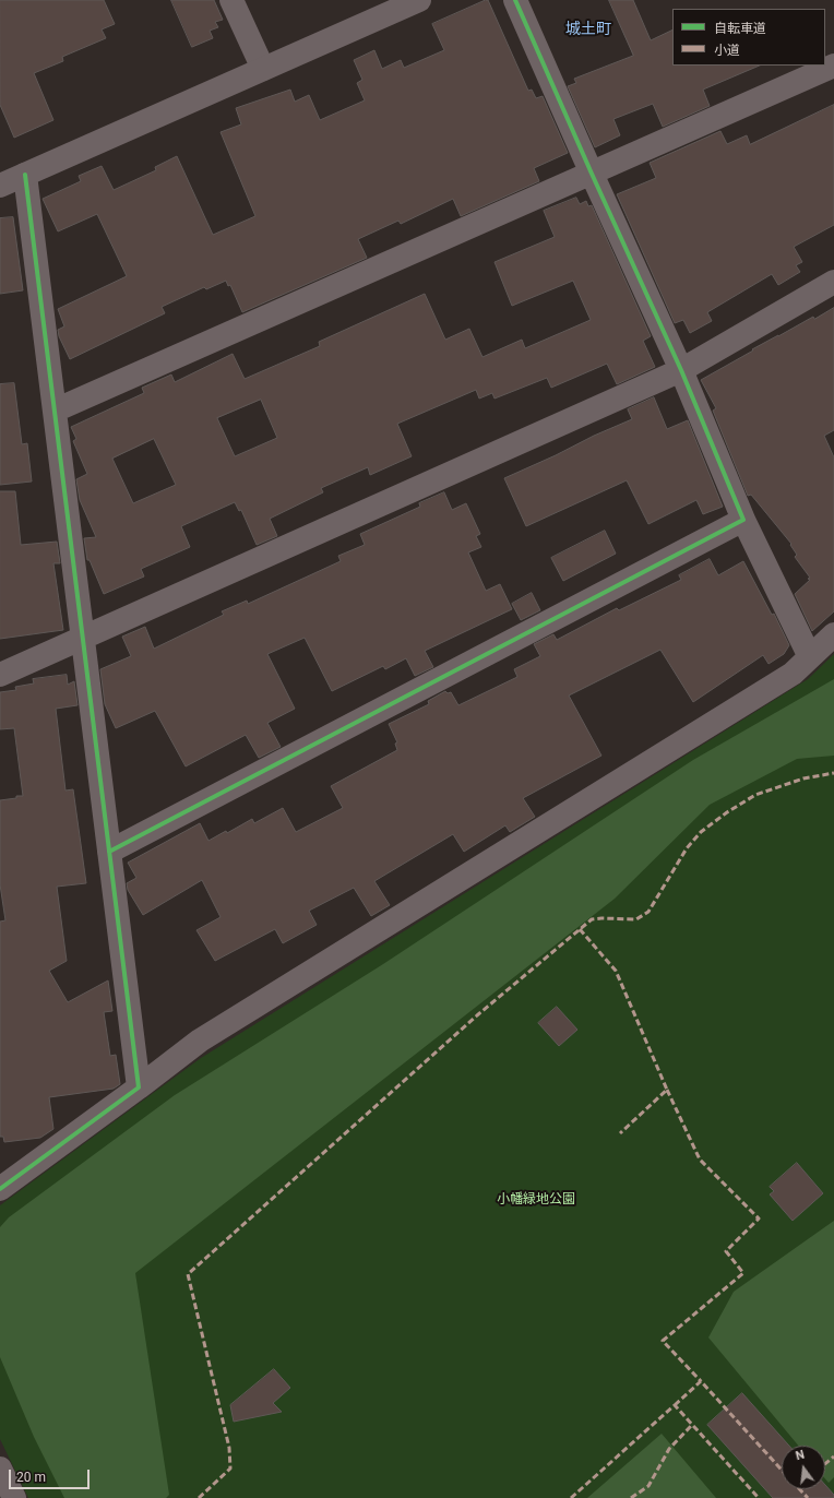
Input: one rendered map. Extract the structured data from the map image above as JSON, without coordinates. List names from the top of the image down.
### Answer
{
  "districts": ["城土町"],
  "parks": ["小幡緑地公園"],
  "legend": ["自転車道", "小道"],
  "scale_bar": "20 m",
  "north": "top"
}
